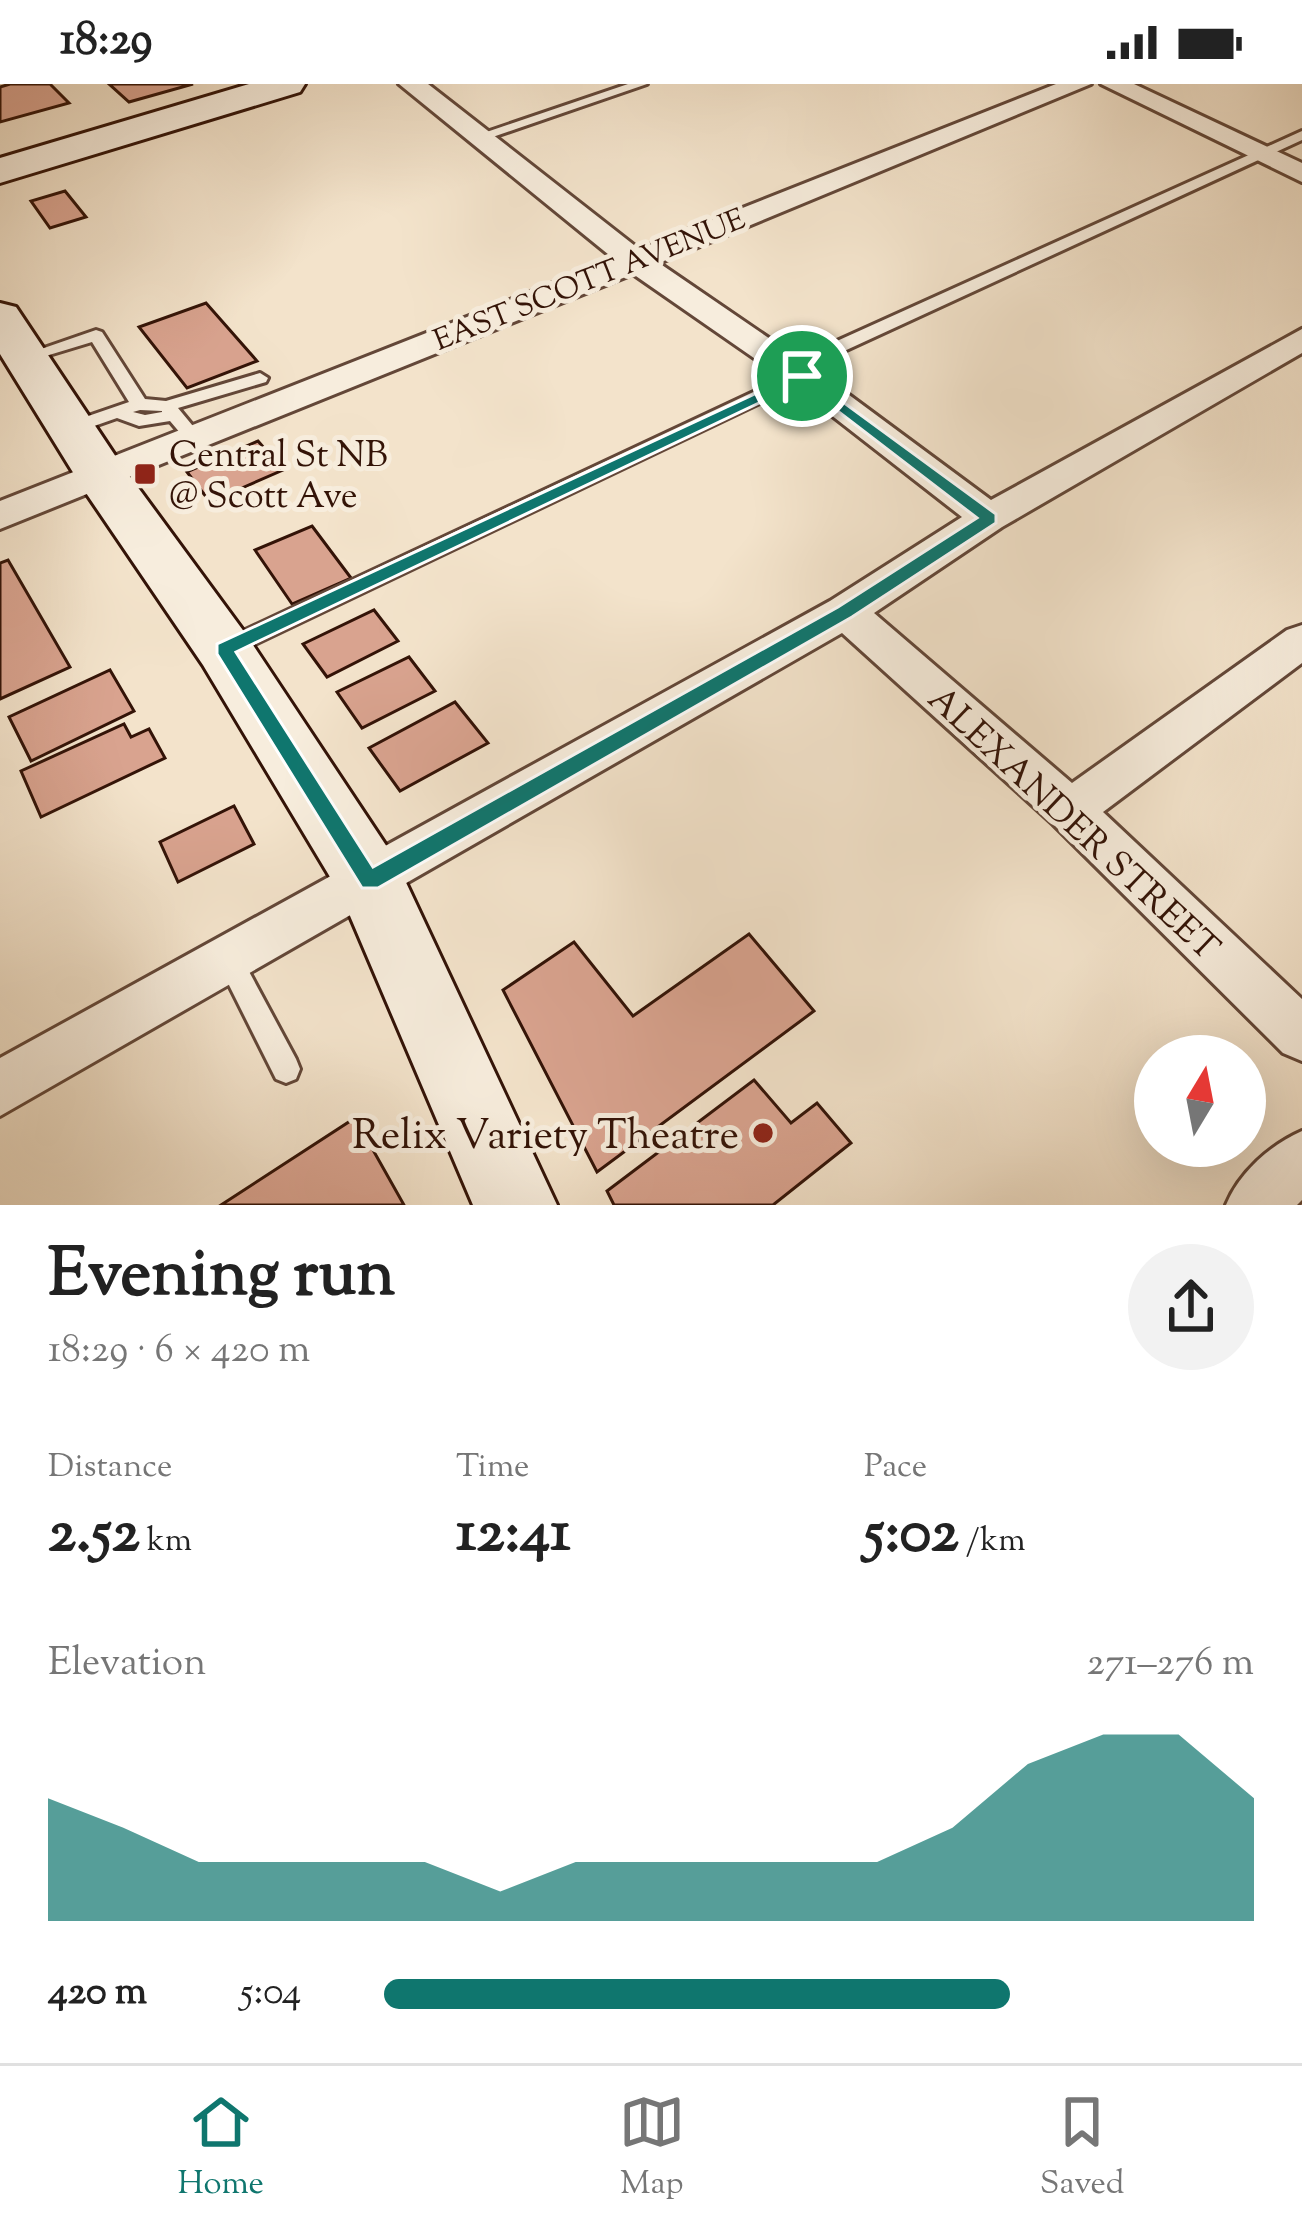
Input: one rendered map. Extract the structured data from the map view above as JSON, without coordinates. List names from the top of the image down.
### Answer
{
  "streets": {
    "street": ["EAST SCOTT AVENUE", "ALEXANDER STREET"]
  },
  "places": {
    "transit": ["Central St NB @ Scott Ave"],
    "other": ["Relix Variety Theatre"]
  },
  "north": "top",
  "page": {
    "status": "18:29",
    "heading": ["Evening run", "18:29 · 6 × 420 m"],
    "stats": [
      ["Distance", "2.52 km"],
      ["Time", "12:41"],
      ["Pace", "5:02 /km"]
    ],
    "chart": ["Elevation", "271–276 m"],
    "list": [
      {
        "name": "420 m",
        "note": "5:04"
      }
    ],
    "tabs": ["Home", "Map", "Saved"]
  }
}
